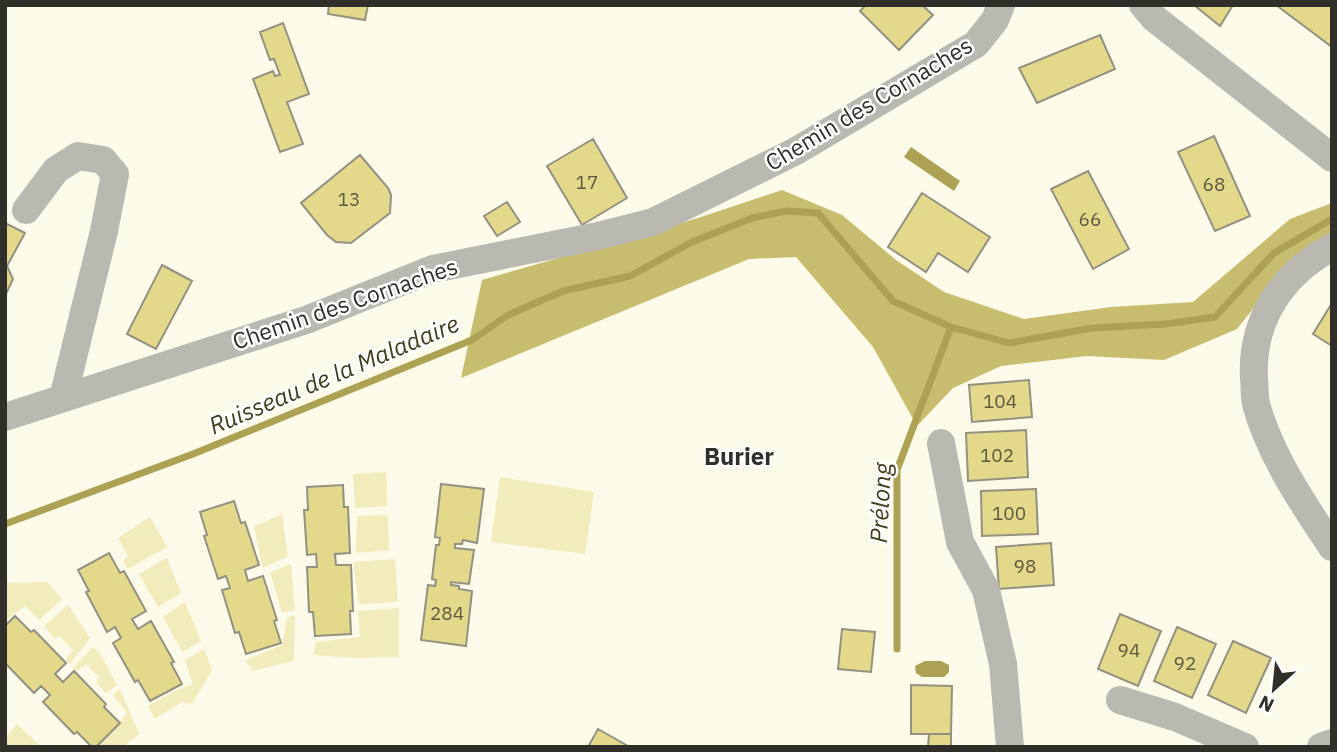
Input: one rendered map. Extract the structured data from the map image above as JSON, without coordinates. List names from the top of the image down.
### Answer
{
  "streets": {
    "street": ["Chemin des Cornaches"]
  },
  "districts": ["Burier"],
  "water": ["Ruisseau de la Maladaire", "Prélong"],
  "house_numbers": [
    "17",
    "68",
    "13",
    "66",
    "104",
    "102",
    "100",
    "98",
    "284",
    "94",
    "92"
  ],
  "north": "bottom left"
}
